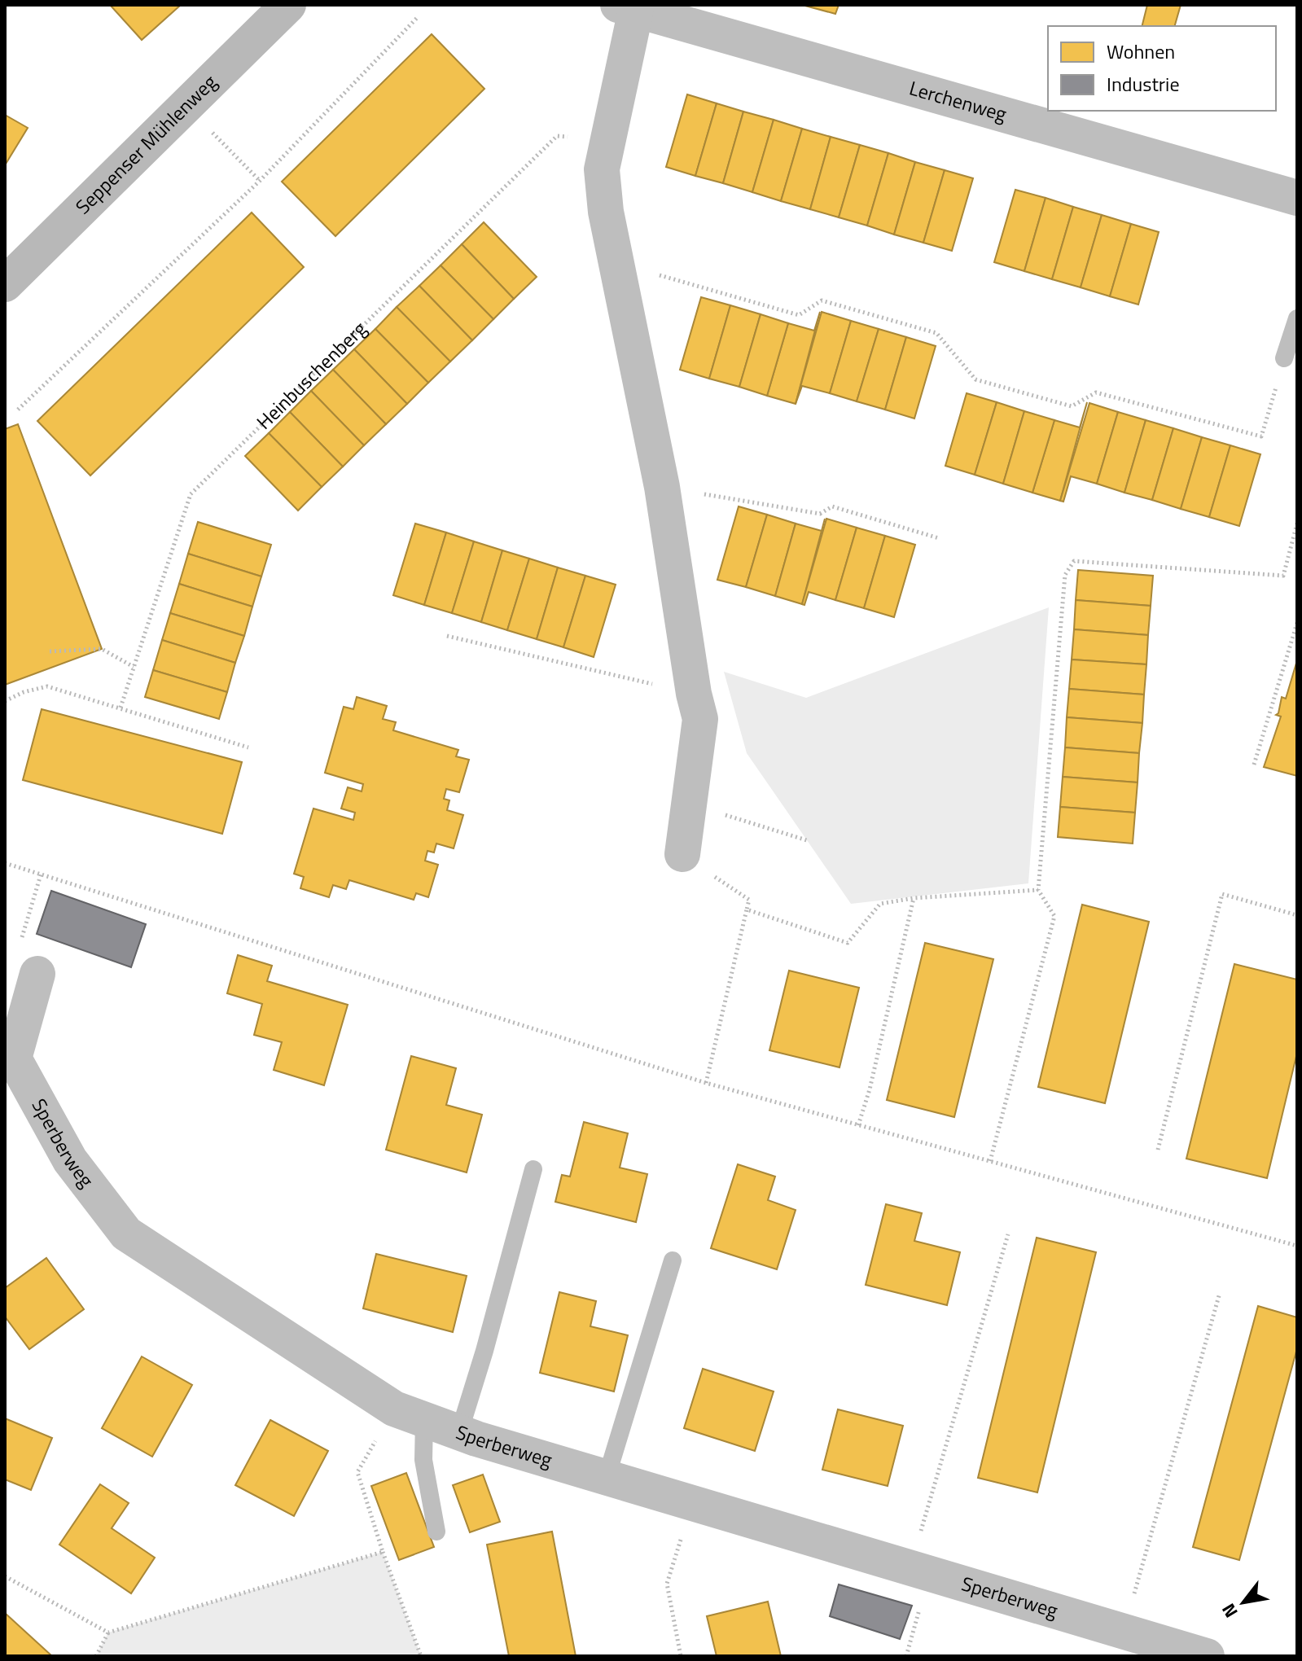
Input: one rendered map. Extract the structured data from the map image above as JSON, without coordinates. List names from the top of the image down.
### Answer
{
  "streets": {
    "street": ["Lerchenweg", "Seppenser Mühlenweg", "Sperberweg"],
    "path": ["Heinbuschenberg"]
  },
  "legend": ["Wohnen", "Industrie"],
  "north": "bottom left"
}
